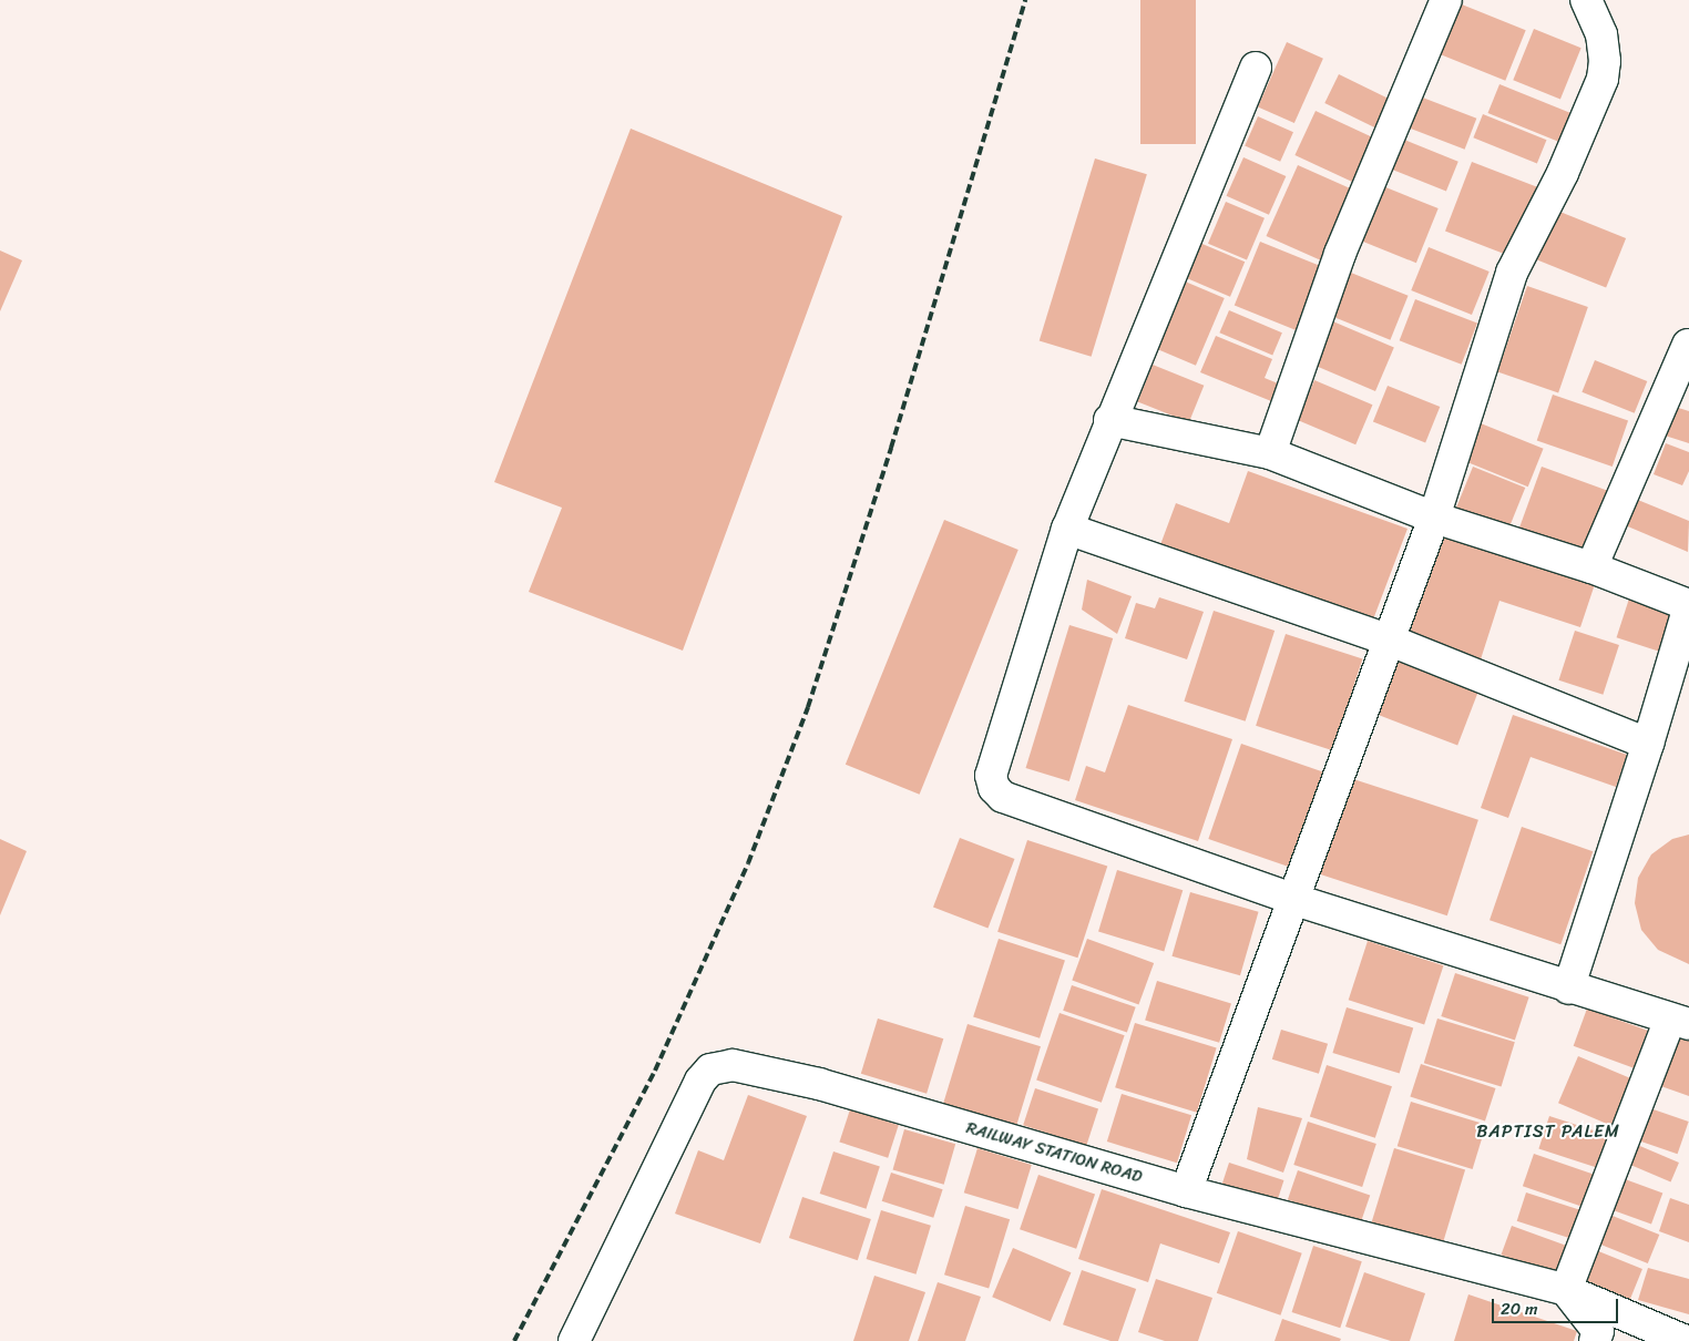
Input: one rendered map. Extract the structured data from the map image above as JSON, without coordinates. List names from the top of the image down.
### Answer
{
  "streets": {
    "street": ["RAILWAY STATION ROAD"]
  },
  "districts": ["BAPTIST PALEM"],
  "scale_bar": "20 m"
}
